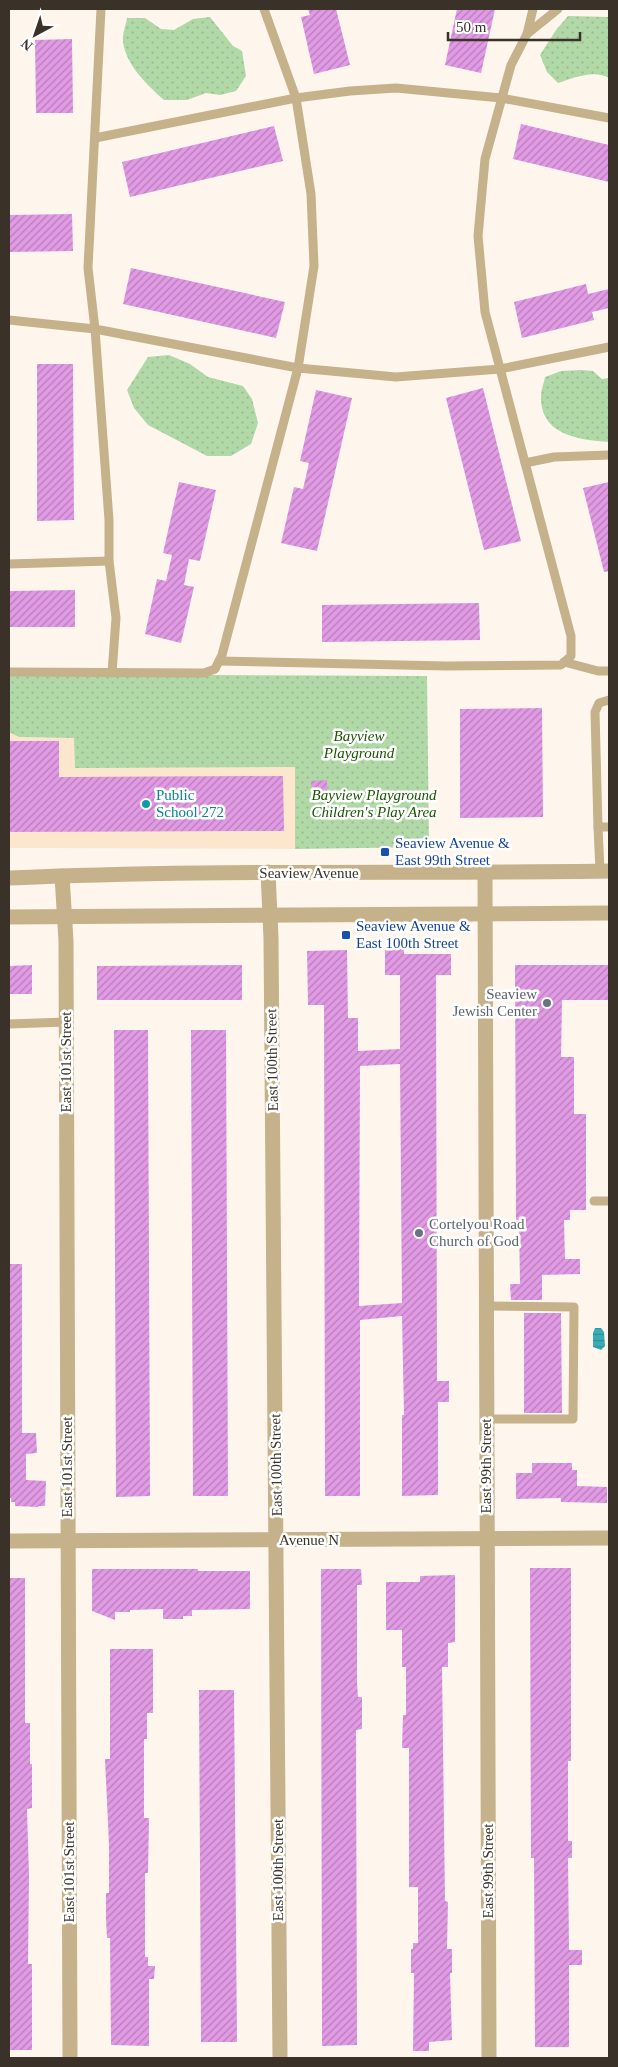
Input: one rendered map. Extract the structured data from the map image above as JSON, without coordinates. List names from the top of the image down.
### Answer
{
  "streets": {
    "street": [
      "Seaview Avenue",
      "East 100th Street",
      "East 101st Street",
      "East 99th Street",
      "Avenue N"
    ]
  },
  "crossings": [
    ["Seaview Avenue", "East 100th Street"],
    ["Seaview Avenue", "East 101st Street"],
    ["Seaview Avenue", "East 99th Street"],
    ["East 100th Street", "Avenue N"],
    ["East 101st Street", "Avenue N"],
    ["East 99th Street", "Avenue N"]
  ],
  "parks": ["Bayview Playground", "Bayview Playground Children's Play Area"],
  "places": {
    "other": ["Public School 272", "Seaview Jewish Center", "Cortelyou Road Church of God"],
    "transit": ["Seaview Avenue & East 99th Street", "Seaview Avenue & East 100th Street"]
  },
  "scale_bar": "50 m",
  "north": "bottom left"
}
